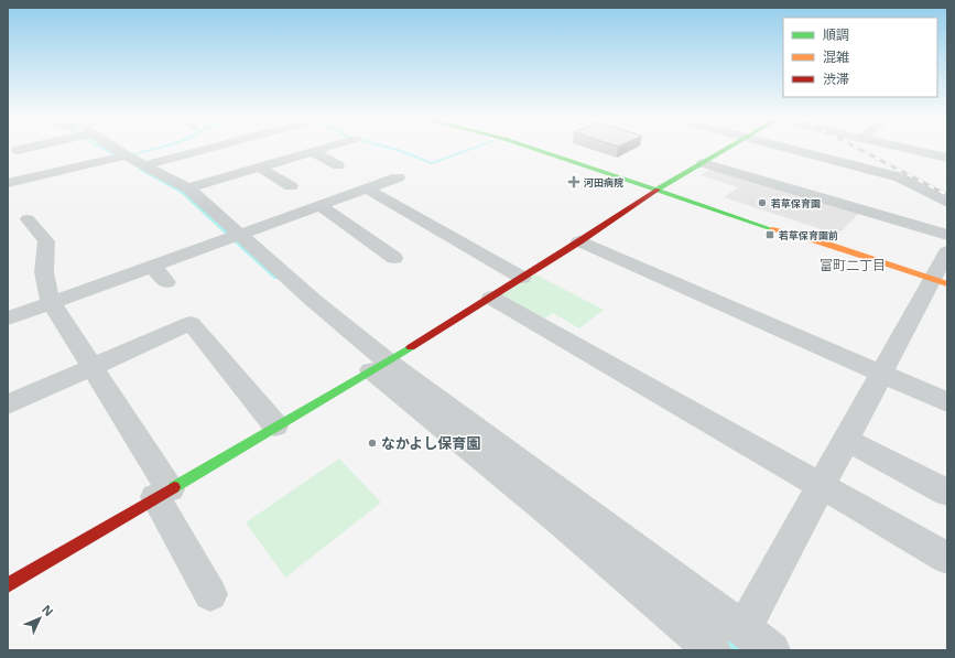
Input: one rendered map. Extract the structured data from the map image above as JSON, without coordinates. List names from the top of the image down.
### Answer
{
  "districts": ["富町二丁目"],
  "places": {
    "health": ["河田病院"],
    "other": ["若草保育園", "なかよし保育園"],
    "transit": ["若草保育園前"]
  },
  "legend": ["順調", "混雑", "渋滞"],
  "north": "top right"
}
